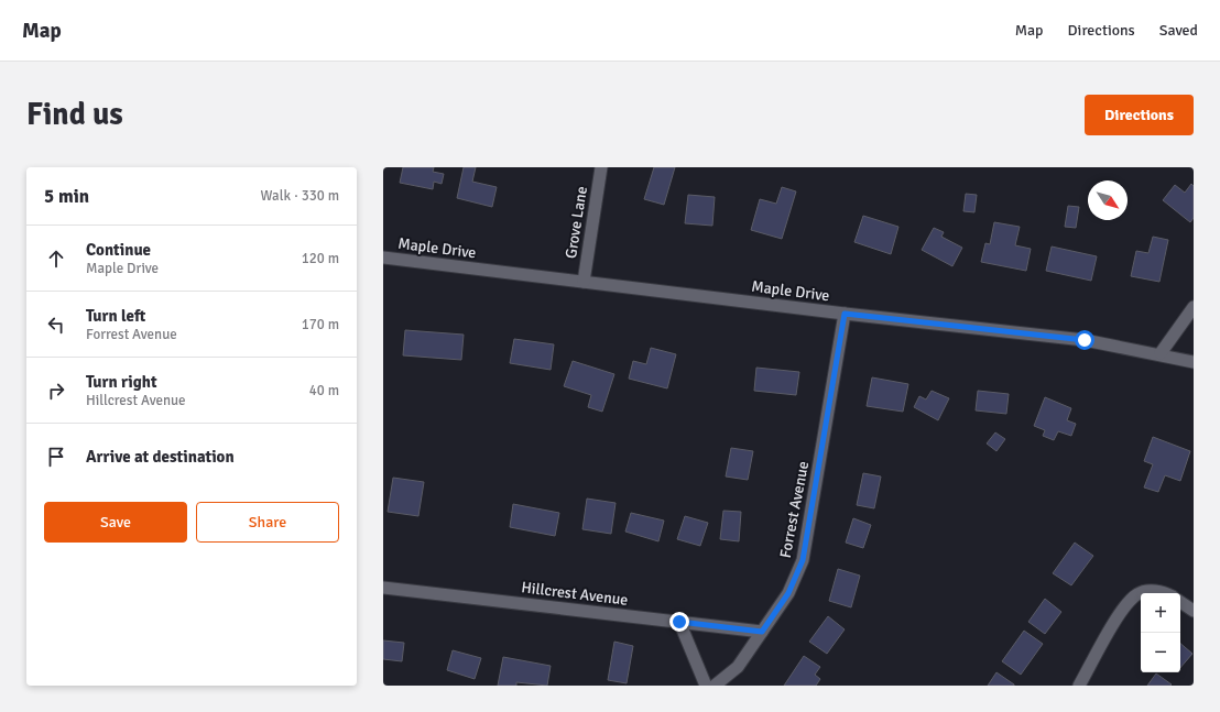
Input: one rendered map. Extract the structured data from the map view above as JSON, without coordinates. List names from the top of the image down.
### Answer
{
  "streets": {
    "street": [
      "Grove Lane",
      "Maple Drive",
      "Forrest Avenue",
      "Hillcrest Avenue"
    ]
  },
  "crossings": [
    ["Grove Lane", "Maple Drive"],
    ["Maple Drive", "Forrest Avenue"],
    ["Forrest Avenue", "Hillcrest Avenue"]
  ],
  "north": "bottom right",
  "page": {
    "header": "Map",
    "nav": ["Map", "Directions", "Saved"],
    "buttons": [
      "Directions",
      ["Save", "Share"]
    ],
    "title": "Find us",
    "heading": ["5 min", "Walk · 330 m"],
    "list": [
      ["Continue", "Maple Drive", "120 m"],
      ["Turn left", "Forrest Avenue", "170 m"],
      ["Turn right", "Hillcrest Avenue", "40 m"],
      "Arrive at destination"
    ],
    "map_buttons": ["+", "−"]
  }
}
